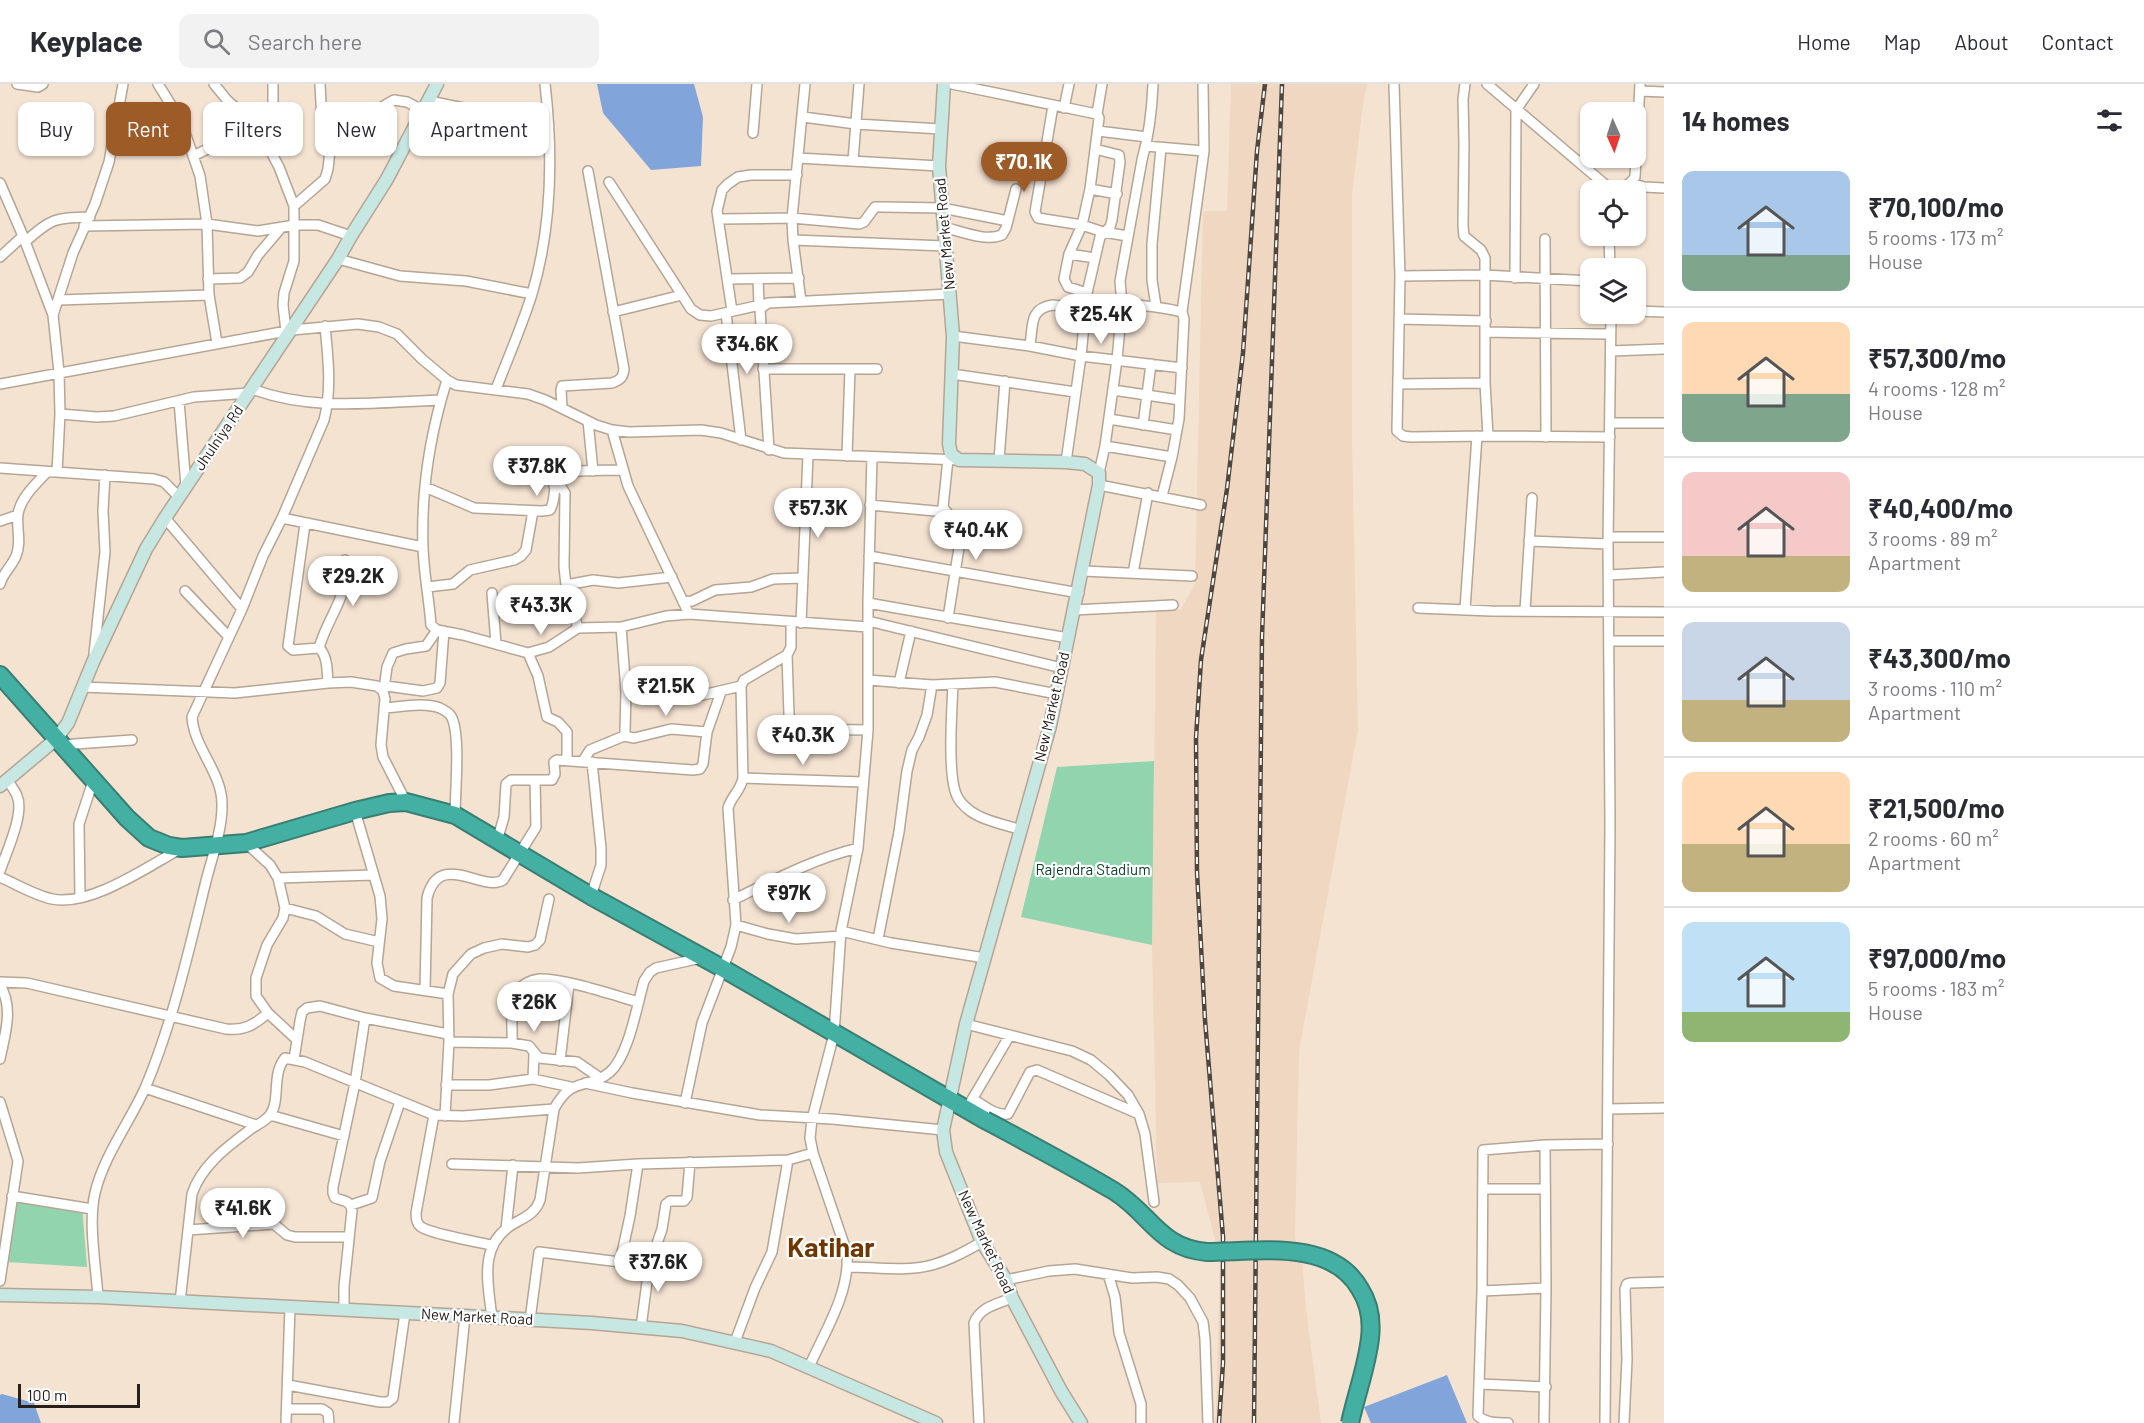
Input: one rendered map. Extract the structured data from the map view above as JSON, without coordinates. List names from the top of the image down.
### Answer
{
  "streets": {
    "street": ["New Market Road", "Jhulniya Rd"]
  },
  "districts": ["Katihar"],
  "parks": ["Rajendra Stadium"],
  "scale_bar": "100 m",
  "north": "bottom",
  "page": {
    "header": "Keyplace",
    "search": "Search here",
    "nav": [
      "Home",
      "Map",
      "About",
      "Contact"
    ],
    "heading": "14 homes",
    "chip": [
      "Buy",
      "Rent",
      "Filters",
      "New",
      "Apartment"
    ],
    "price": [
      "₹70.1K",
      "₹25.4K",
      "₹34.6K",
      "₹37.8K",
      "₹57.3K",
      "₹40.4K",
      "₹29.2K",
      "₹43.3K",
      "₹21.5K",
      "₹40.3K",
      "₹97K",
      "₹26K",
      "₹41.6K",
      "₹37.6K"
    ],
    "list": [
      {
        "name": "₹70,100/mo",
        "note": "5 rooms · 173 m² · House"
      },
      {
        "name": "₹57,300/mo",
        "note": "4 rooms · 128 m² · House"
      },
      {
        "name": "₹40,400/mo",
        "note": "3 rooms · 89 m² · Apartment"
      },
      {
        "name": "₹43,300/mo",
        "note": "3 rooms · 110 m² · Apartment"
      },
      {
        "name": "₹21,500/mo",
        "note": "2 rooms · 60 m² · Apartment"
      },
      {
        "name": "₹97,000/mo",
        "note": "5 rooms · 183 m² · House"
      }
    ],
    "scale": "100 m"
  }
}
